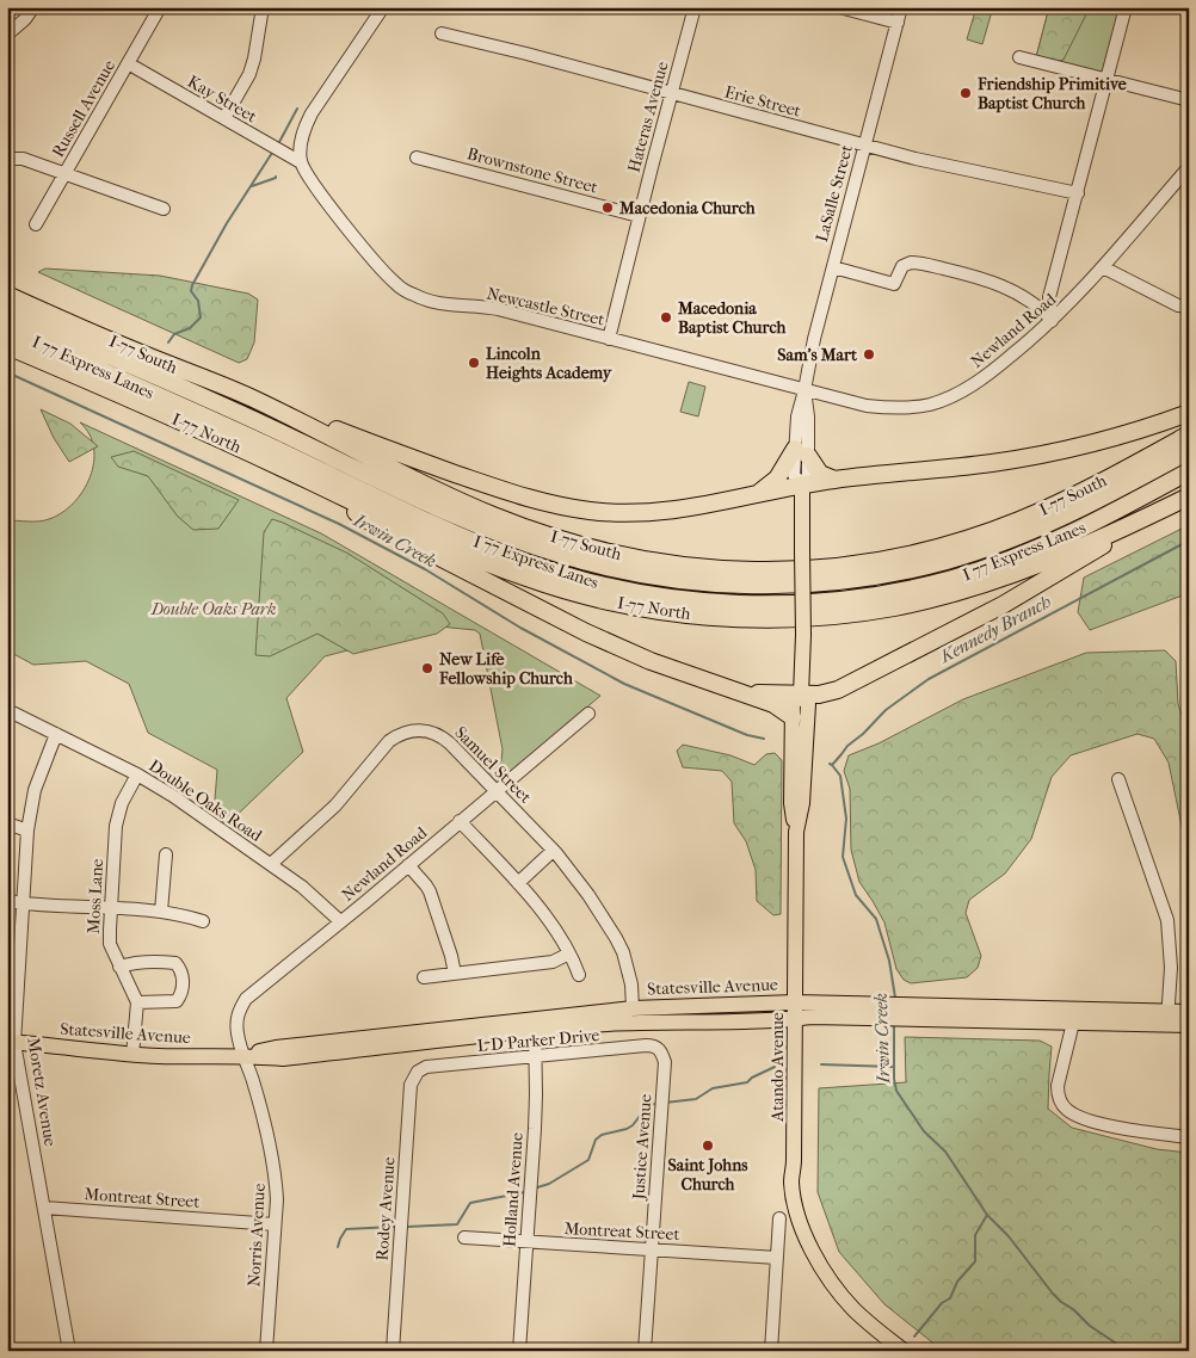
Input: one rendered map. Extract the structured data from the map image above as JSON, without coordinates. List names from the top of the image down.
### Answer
{
  "streets": {
    "highway": ["I-77 South", "I 77 Express Lanes", "I-77 North"],
    "main road": ["LaSalle Street", "Statesville Avenue", "Atando Avenue"],
    "street": [
      "Kay Street",
      "Erie Street",
      "Russell Avenue",
      "Hateras Avenue",
      "Brownstone Street",
      "Newcastle Street",
      "Newland Road",
      "Samuel Street",
      "Double Oaks Road",
      "Moss Lane",
      "L D Parker Drive",
      "Moretz Avenue",
      "Justice Avenue",
      "Holland Avenue",
      "Montreat Street",
      "Rodey Avenue",
      "Norris Avenue"
    ]
  },
  "crossings": [
    ["Kay Street", "Russell Avenue"],
    ["Kay Street", "Newcastle Street"],
    ["Erie Street", "Hateras Avenue"],
    ["Erie Street", "LaSalle Street"],
    ["Hateras Avenue", "Brownstone Street"],
    ["Hateras Avenue", "Newcastle Street"],
    ["LaSalle Street", "Newcastle Street"],
    ["LaSalle Street", "Newland Road"],
    ["LaSalle Street", "Atando Avenue"],
    ["Newcastle Street", "Newland Road"],
    ["Newland Road", "Samuel Street"],
    ["Newland Road", "Double Oaks Road"],
    ["Newland Road", "Statesville Avenue"],
    ["Newland Road", "Norris Avenue"],
    ["Samuel Street", "Double Oaks Road"],
    ["Samuel Street", "Statesville Avenue"],
    ["Double Oaks Road", "Moss Lane"],
    ["Double Oaks Road", "Moretz Avenue"],
    ["Statesville Avenue", "Atando Avenue"],
    ["Statesville Avenue", "Moretz Avenue"],
    ["Statesville Avenue", "Holland Avenue"],
    ["Statesville Avenue", "Norris Avenue"],
    ["L D Parker Drive", "Justice Avenue"],
    ["L D Parker Drive", "Holland Avenue"],
    ["L D Parker Drive", "Rodey Avenue"],
    ["Moretz Avenue", "Montreat Street"],
    ["Justice Avenue", "Montreat Street"],
    ["Holland Avenue", "Montreat Street"],
    ["Montreat Street", "Norris Avenue"]
  ],
  "water": ["Irwin Creek", "Kennedy Branch"],
  "parks": ["Double Oaks Park"],
  "places": [
    "Friendship Primitive Baptist Church",
    "Macedonia Church",
    "Macedonia Baptist Church",
    "Sam's Mart",
    "Lincoln Heights Academy",
    "New Life Fellowship Church",
    "Saint Johns Church"
  ]
}
